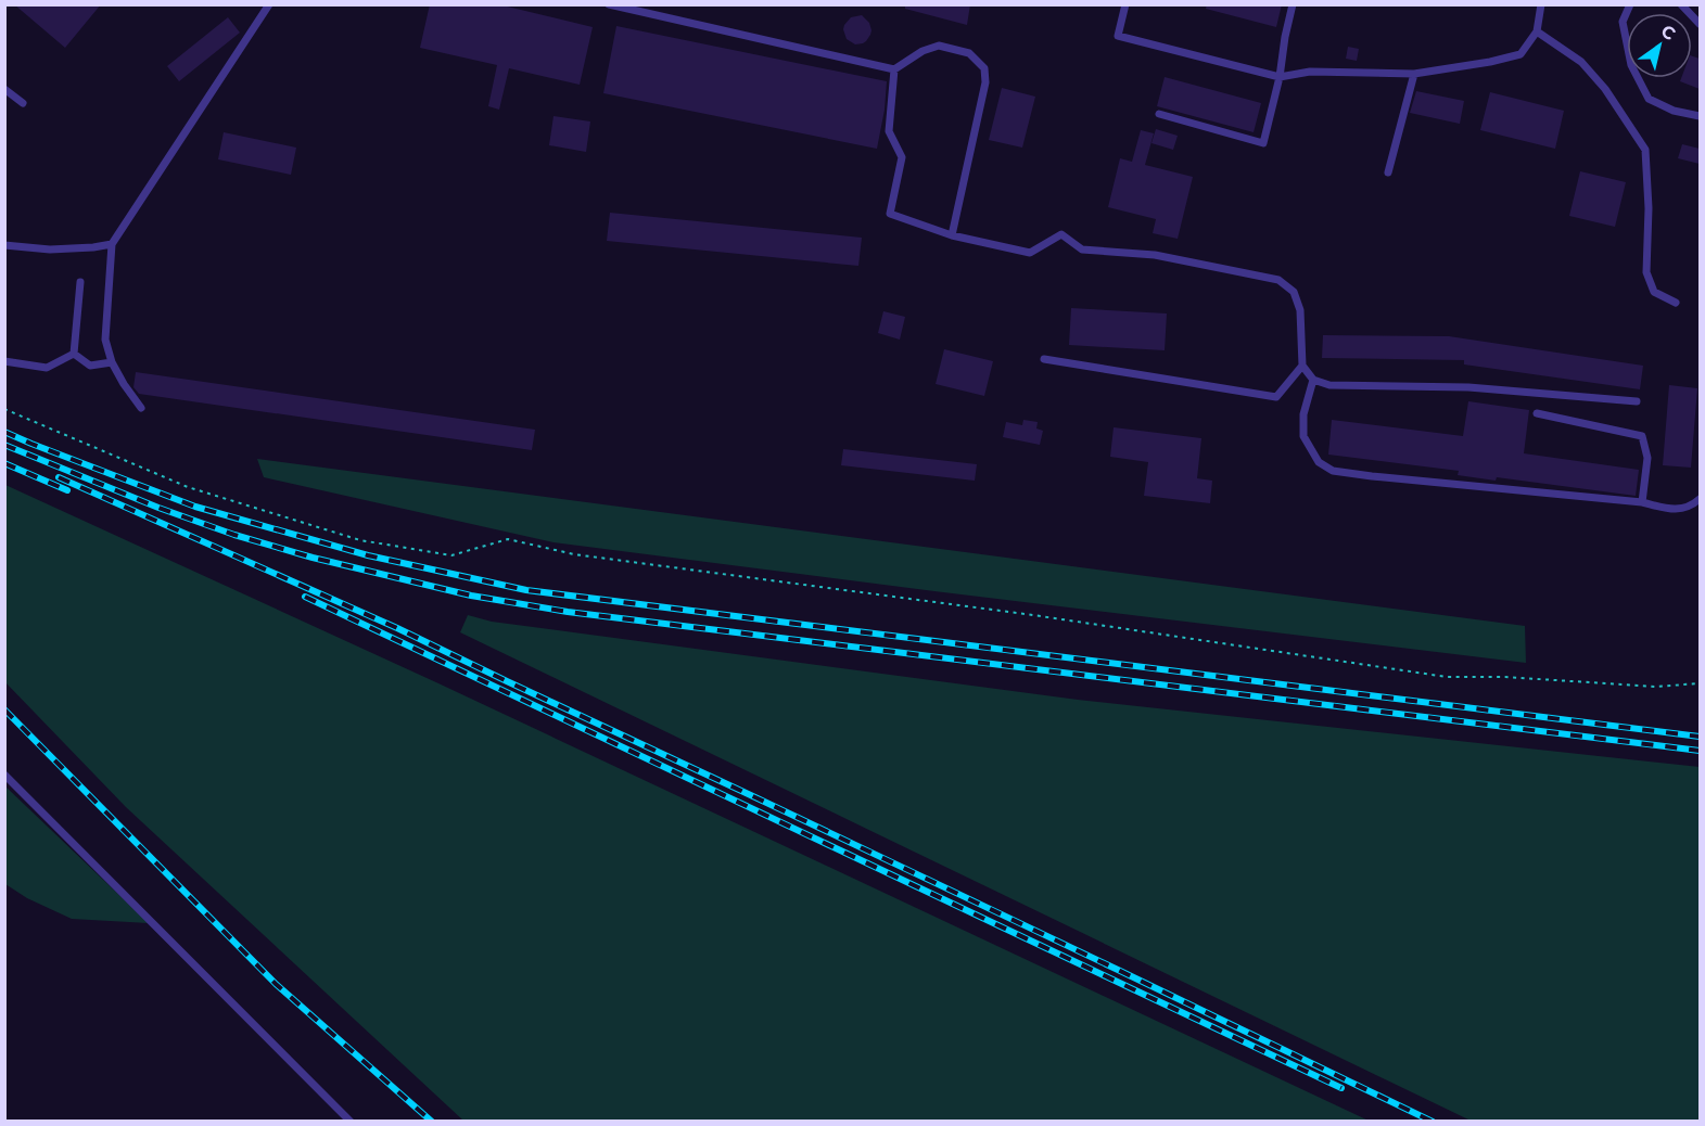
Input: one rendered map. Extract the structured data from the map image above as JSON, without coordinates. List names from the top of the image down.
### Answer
{
  "north": "top right"
}
